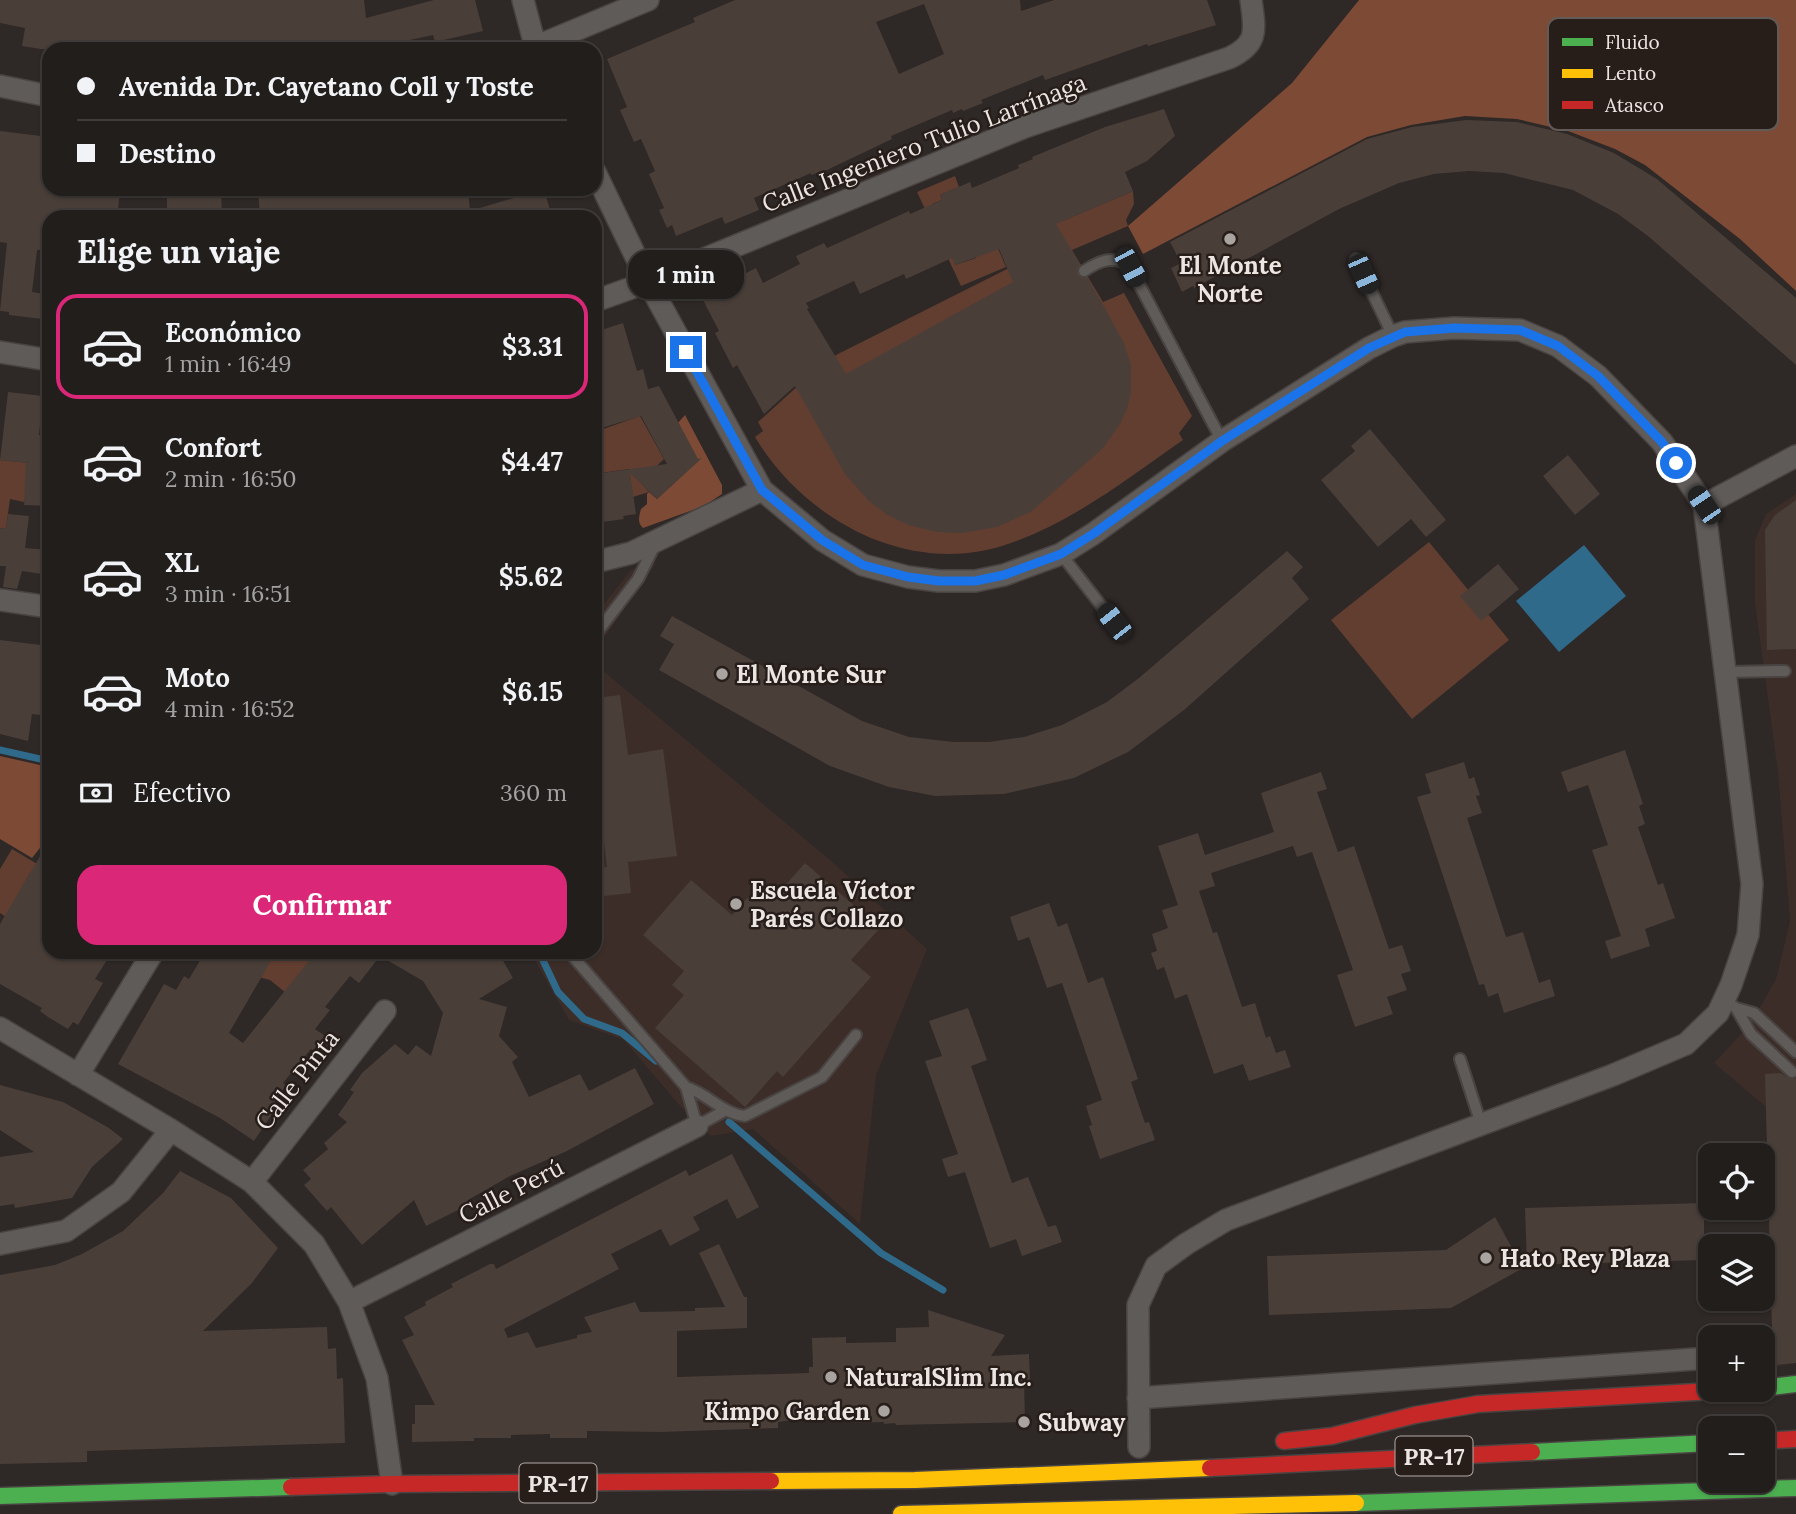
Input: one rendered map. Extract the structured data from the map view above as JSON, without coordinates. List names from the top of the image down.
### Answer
{
  "streets": {
    "highway": ["PR-17"],
    "street": ["Calle Ingeniero Tulio Larrínaga", "Calle Pinta", "Calle Perú"]
  },
  "places": [
    "El Monte Norte",
    "El Monte Sur",
    "Escuela Víctor Parés Collazo",
    "Hato Rey Plaza",
    "NaturalSlim Inc.",
    "Kimpo Garden",
    "Subway"
  ],
  "legend": ["Fluido", "Lento", "Atasco"],
  "page": {
    "banner": ["Avenida Dr. Cayetano Coll y Toste", "Destino"],
    "heading": "Elige un viaje",
    "bubble": "1 min",
    "list": [
      {
        "name": "Económico",
        "note": "1 min · 16:49",
        "value": "$3.31"
      },
      {
        "name": "Confort",
        "note": "2 min · 16:50",
        "value": "$4.47"
      },
      {
        "name": "XL",
        "note": "3 min · 16:51",
        "value": "$5.62"
      },
      {
        "name": "Moto",
        "note": "4 min · 16:52",
        "value": "$6.15"
      }
    ],
    "pay": ["Efectivo", "360 m"],
    "buttons": "Confirmar",
    "map_buttons": ["+", "−"]
  }
}
